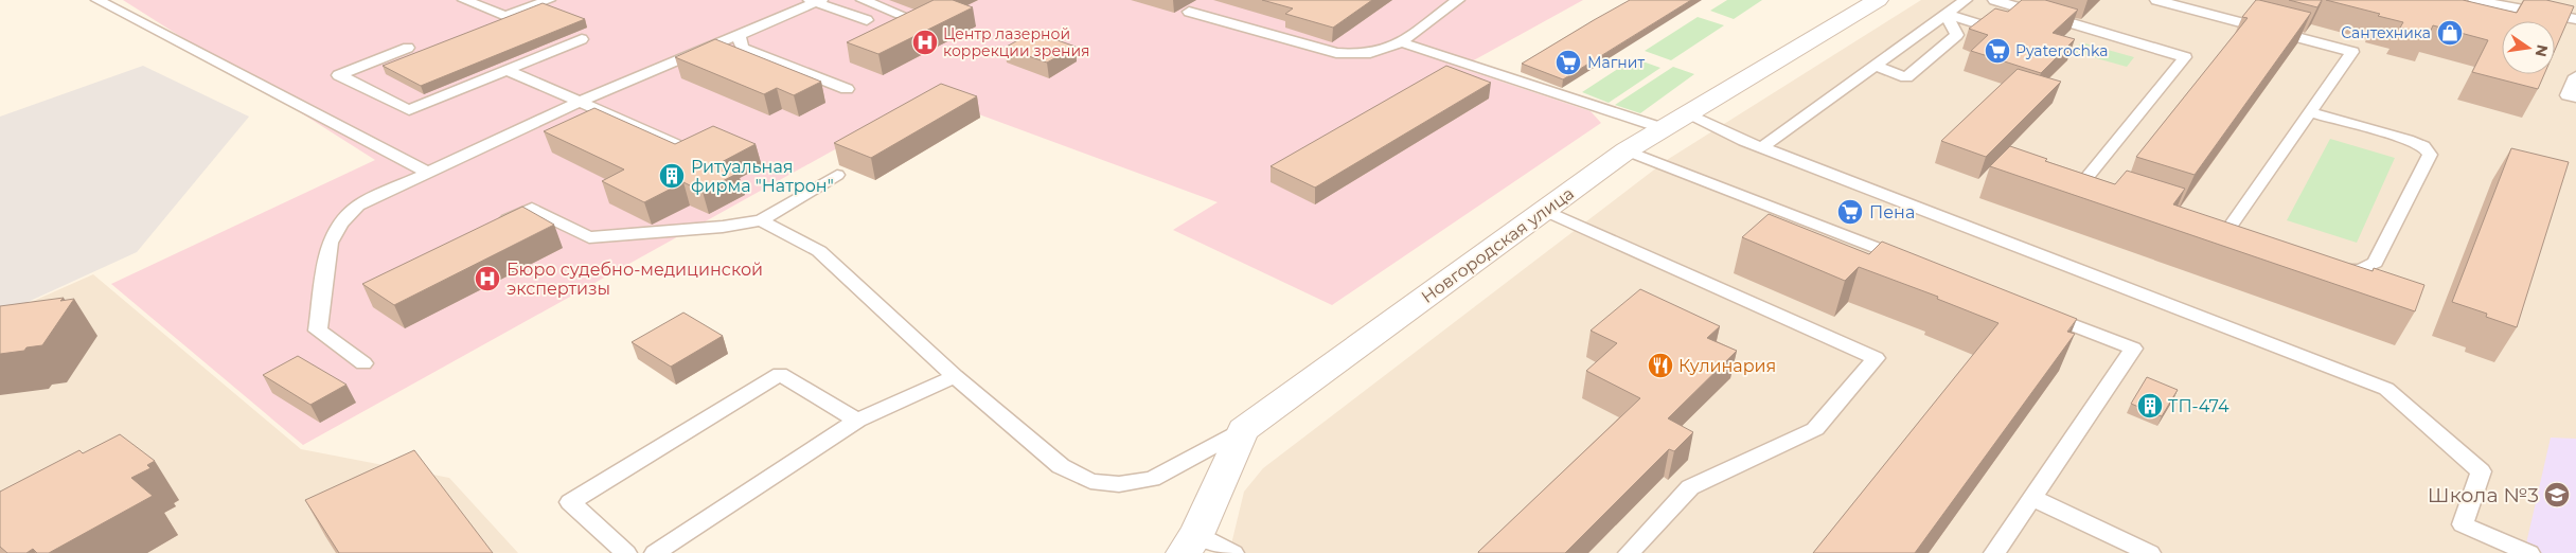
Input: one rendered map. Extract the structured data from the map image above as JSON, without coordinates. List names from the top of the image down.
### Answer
{
  "streets": {
    "street": ["Новгородская улица"]
  },
  "places": {
    "shop": ["Сантехника"],
    "hospital": ["Центр лазерной коррекции зрения", "Бюро судебно-медицинской экспертизы"],
    "supermarket": ["Pyaterochka", "Магнит", "Пена"],
    "building": ["Ритуальная фирма \"Натрон\"", "ТП-474"],
    "restaurant": ["Кулинария"],
    "school or university": ["Школа №3"]
  },
  "north": "right"
}
